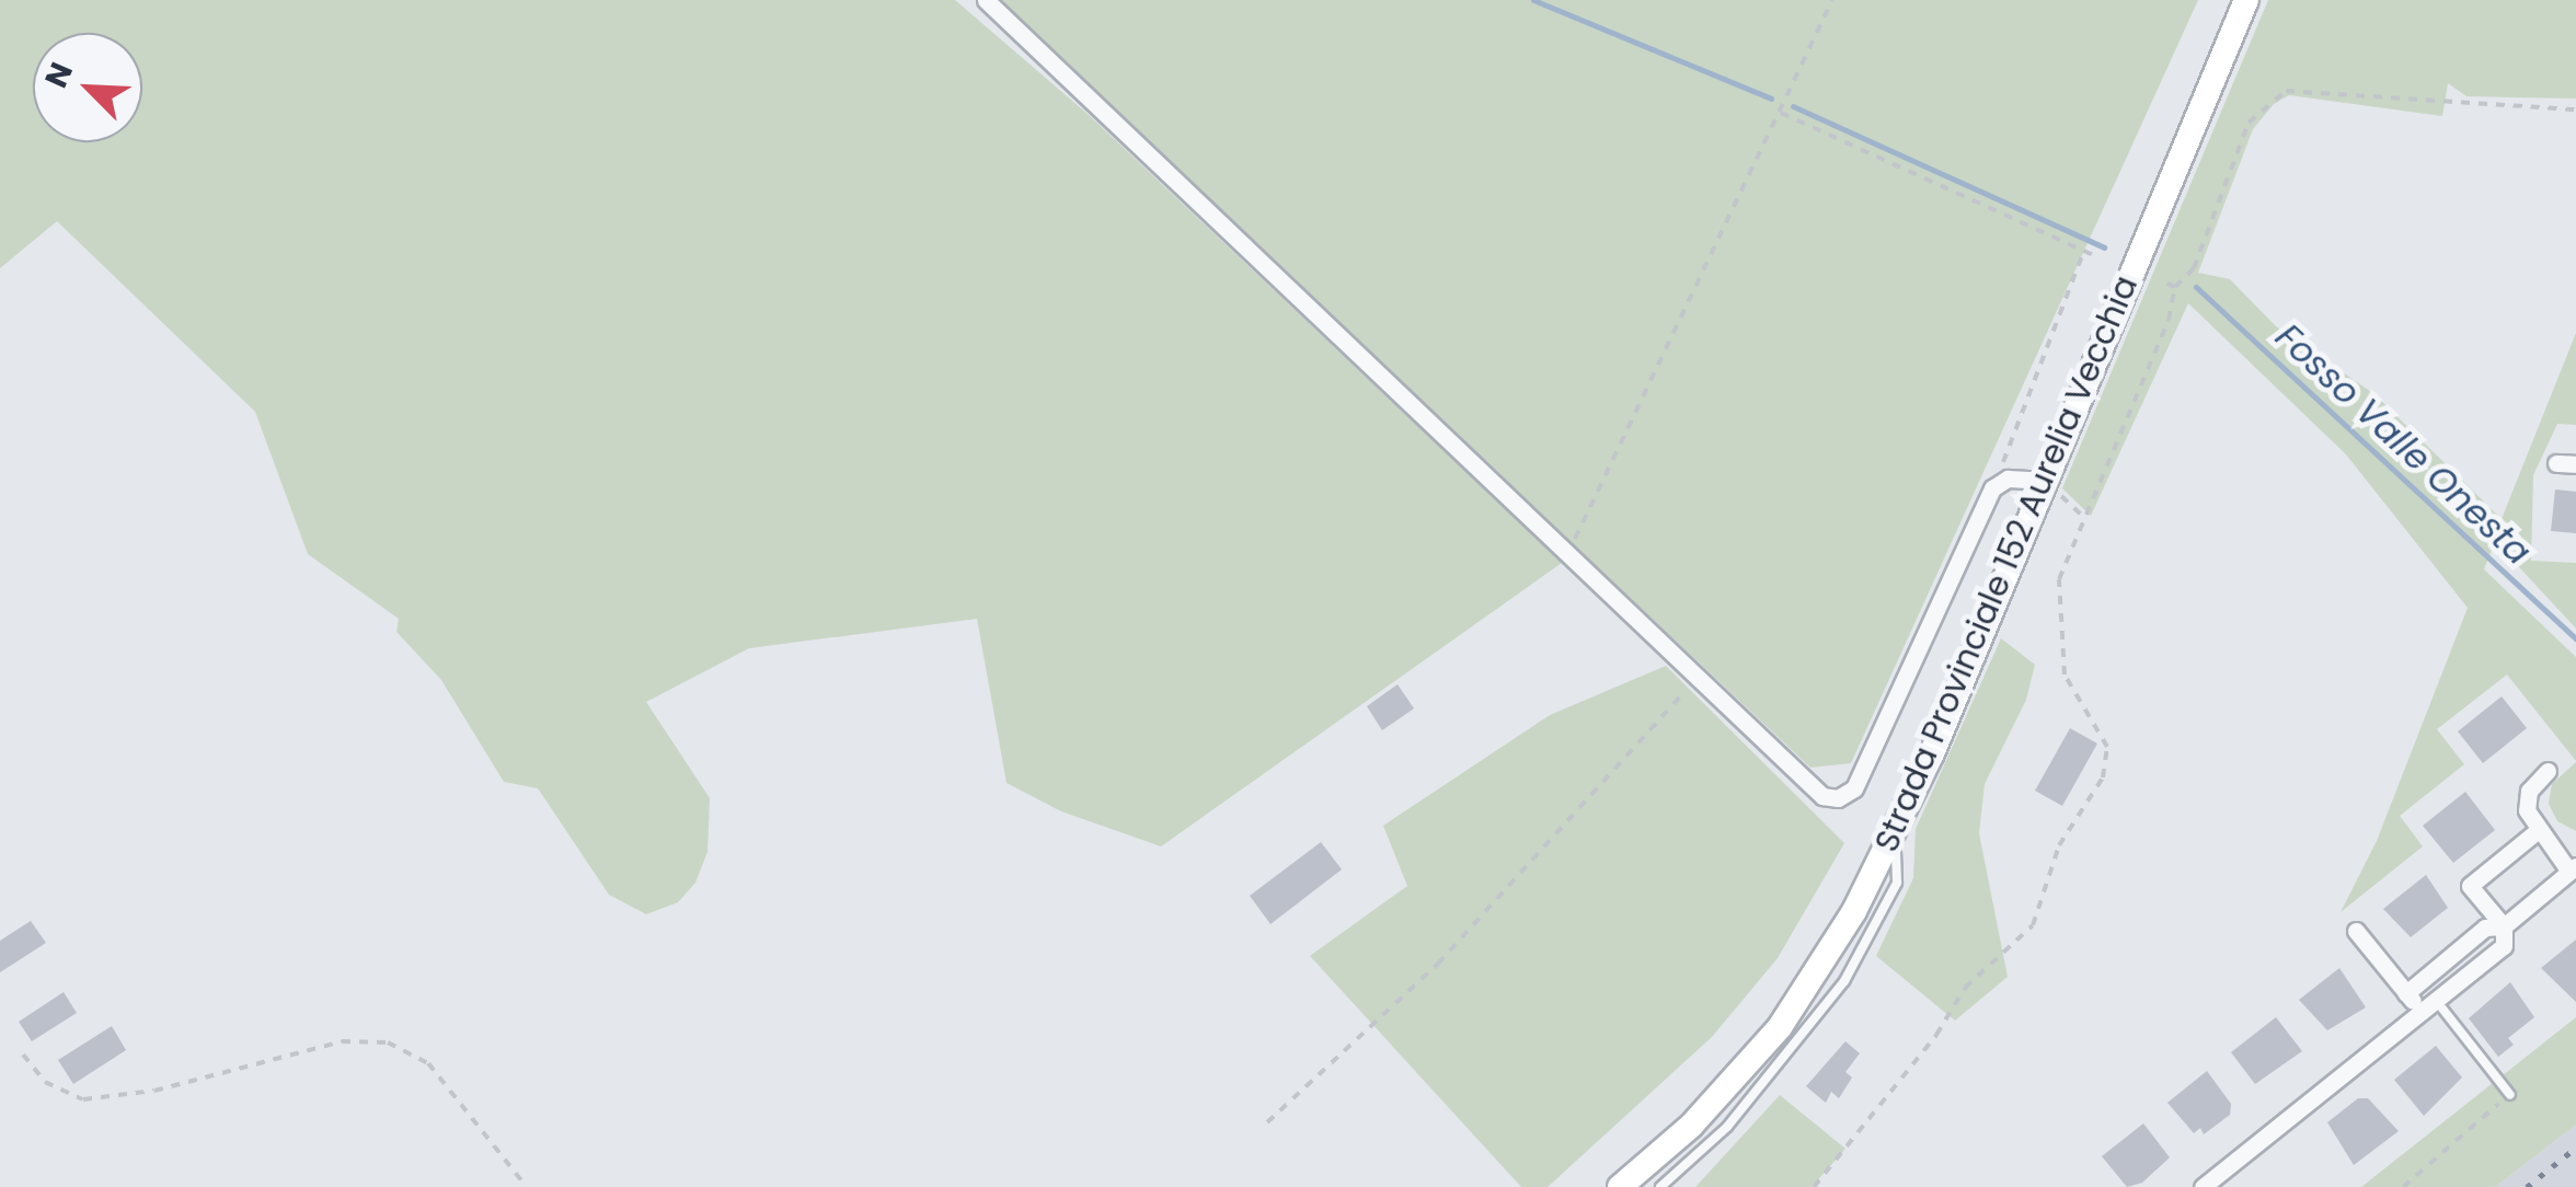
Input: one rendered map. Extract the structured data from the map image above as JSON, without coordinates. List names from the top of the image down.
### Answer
{
  "streets": {
    "main road": ["Strada Provinciale 152 Aurelia Vecchia"]
  },
  "water": ["Fosso Valle Onesta"],
  "north": "top left"
}
